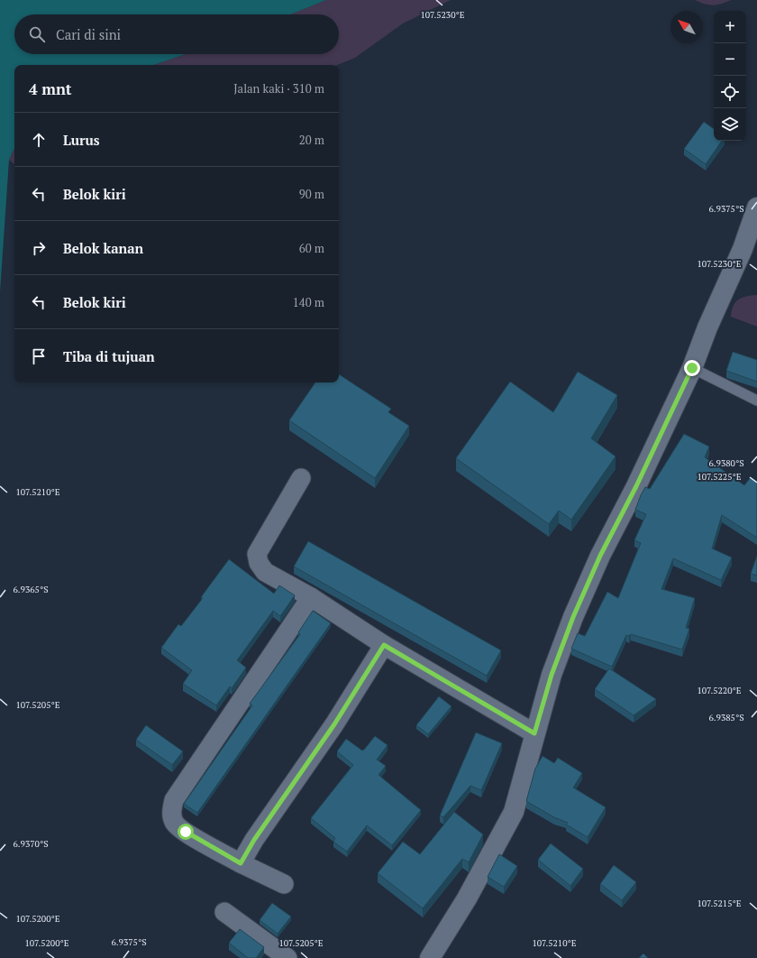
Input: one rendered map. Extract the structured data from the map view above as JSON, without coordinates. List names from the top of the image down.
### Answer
{
  "north": "top left",
  "page": {
    "map_buttons": ["+", "−"],
    "search": "Cari di sini",
    "heading": ["4 mnt", "Jalan kaki · 310 m"],
    "list": [
      ["Lurus", "20 m"],
      ["Belok kiri", "90 m"],
      ["Belok kanan", "60 m"],
      ["Belok kiri", "140 m"],
      "Tiba di tujuan"
    ]
  },
  "coordinates": [
    "107.5230°E",
    "6.9375°S",
    "6.9380°S",
    "107.5225°E",
    "107.5210°E",
    "6.9365°S",
    "107.5220°E",
    "107.5205°E",
    "6.9385°S",
    "6.9370°S",
    "107.5215°E",
    "107.5200°E"
  ]
}
